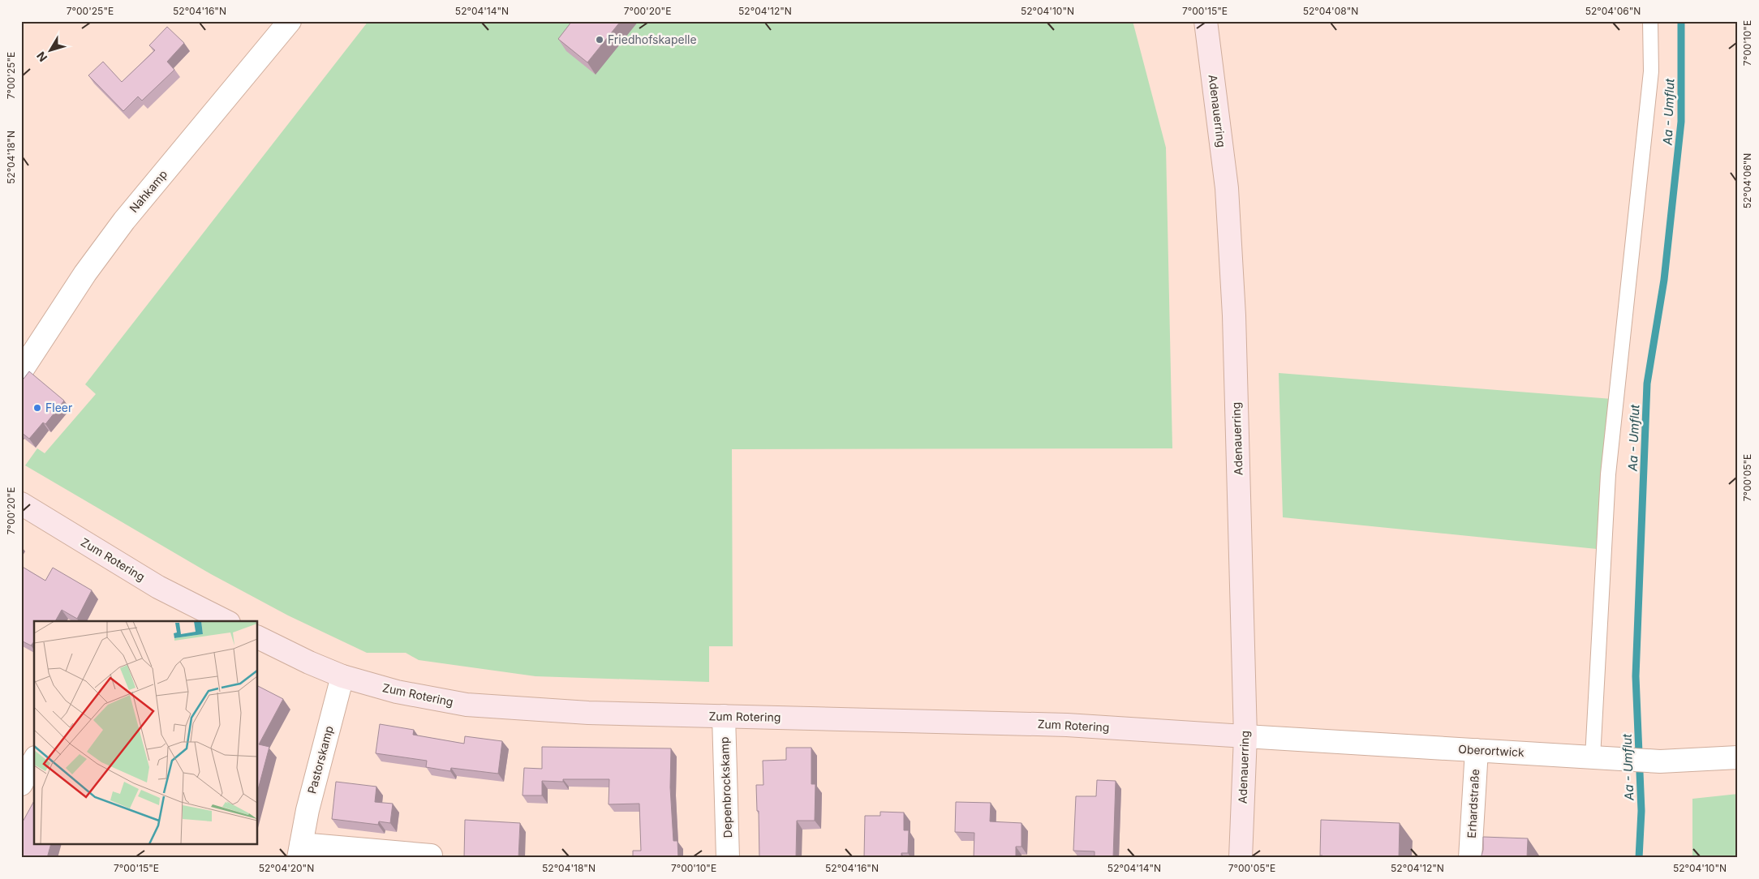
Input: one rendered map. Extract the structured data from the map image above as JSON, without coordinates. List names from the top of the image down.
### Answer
{
  "streets": {
    "street": [
      "Adenauerring",
      "Nahkamp",
      "Zum Rotering",
      "Oberortwick",
      "Pastorskamp",
      "Depenbrockskamp",
      "Erhardstraße"
    ]
  },
  "crossings": [
    ["Adenauerring", "Zum Rotering"],
    ["Adenauerring", "Oberortwick"],
    ["Zum Rotering", "Oberortwick"],
    ["Zum Rotering", "Pastorskamp"],
    ["Zum Rotering", "Depenbrockskamp"],
    ["Oberortwick", "Erhardstraße"]
  ],
  "water": ["Aa - Umflut"],
  "places": ["Friedhofskapelle", "Fleer"],
  "north": "bottom left",
  "coordinates": [
    "7°00'25\"E",
    "52°04'16\"N",
    "52°04'14\"N",
    "7°00'20\"E",
    "52°04'12\"N",
    "52°04'10\"N",
    "7°00'15\"E",
    "52°04'08\"N",
    "52°04'06\"N",
    "7°00'10\"E",
    "52°04'18\"N",
    "7°00'05\"E",
    "52°04'20\"N"
  ]
}
